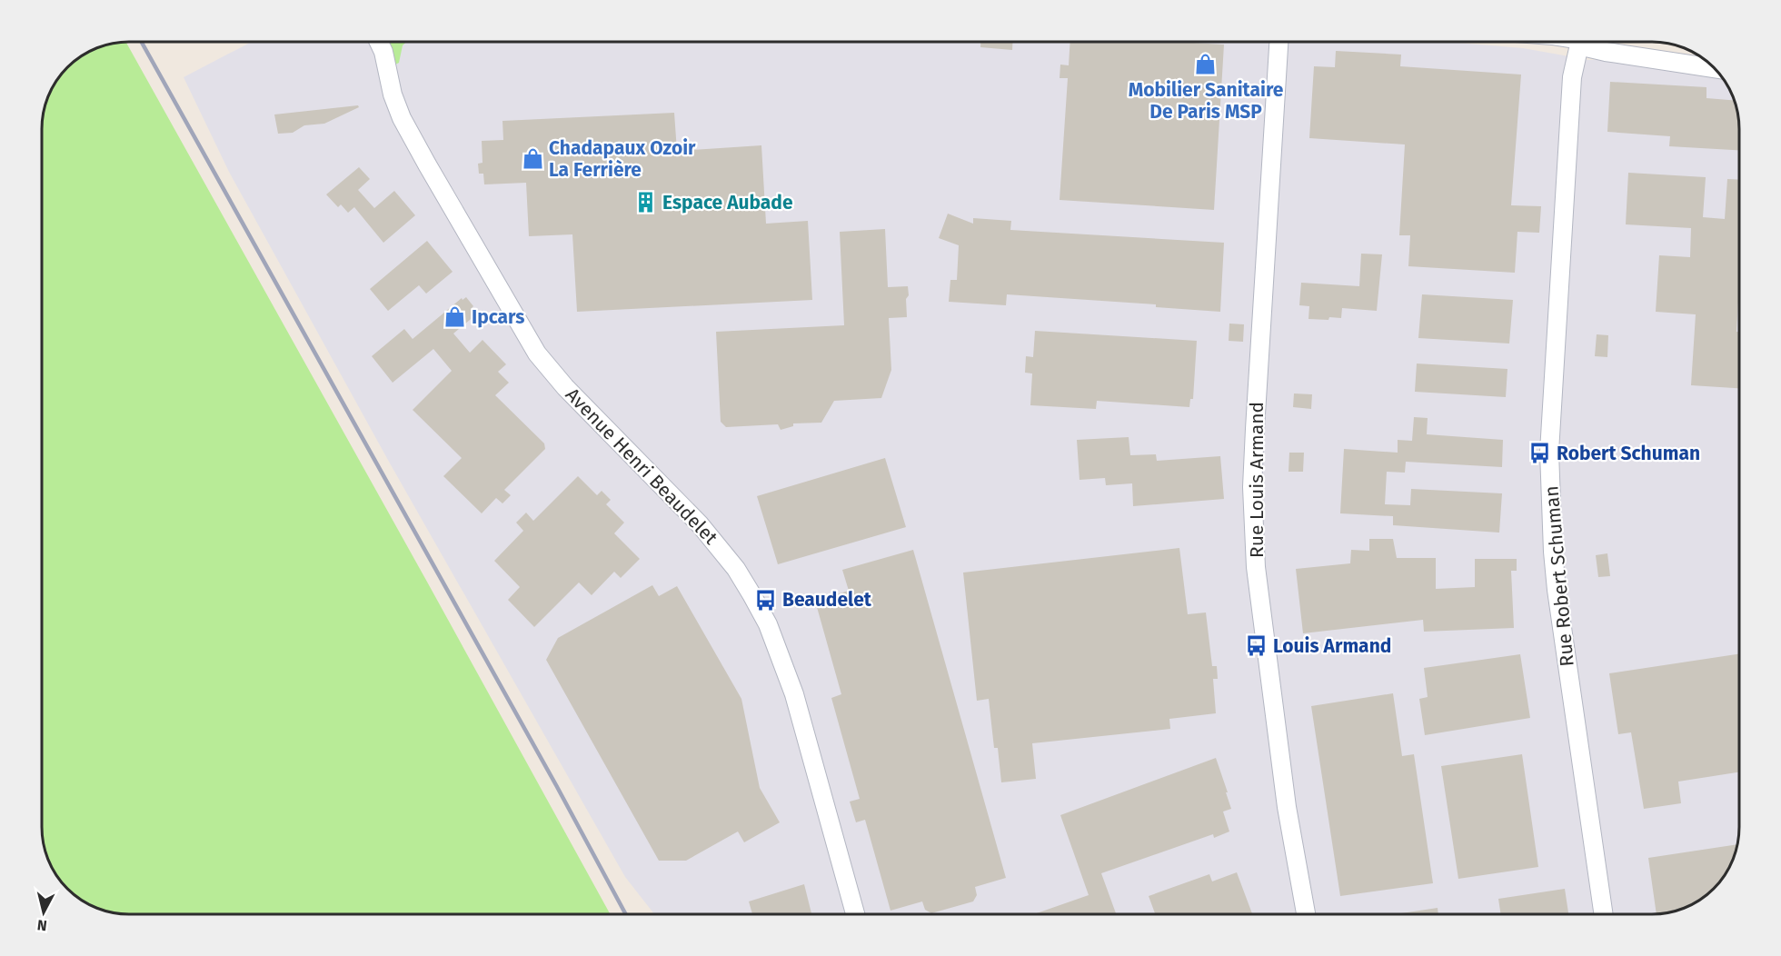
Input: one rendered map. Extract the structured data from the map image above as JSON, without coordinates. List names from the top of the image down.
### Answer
{
  "streets": {
    "street": ["Avenue Henri Beaudelet", "Rue Louis Armand", "Rue Robert Schuman"]
  },
  "places": {
    "shop": ["Mobilier Sanitaire De Paris MSP", "Chadapaux Ozoir La Ferrière", "Ipcars"],
    "building": ["Espace Aubade"],
    "bus stop": ["Robert Schuman", "Beaudelet", "Louis Armand"]
  },
  "north": "bottom"
}
